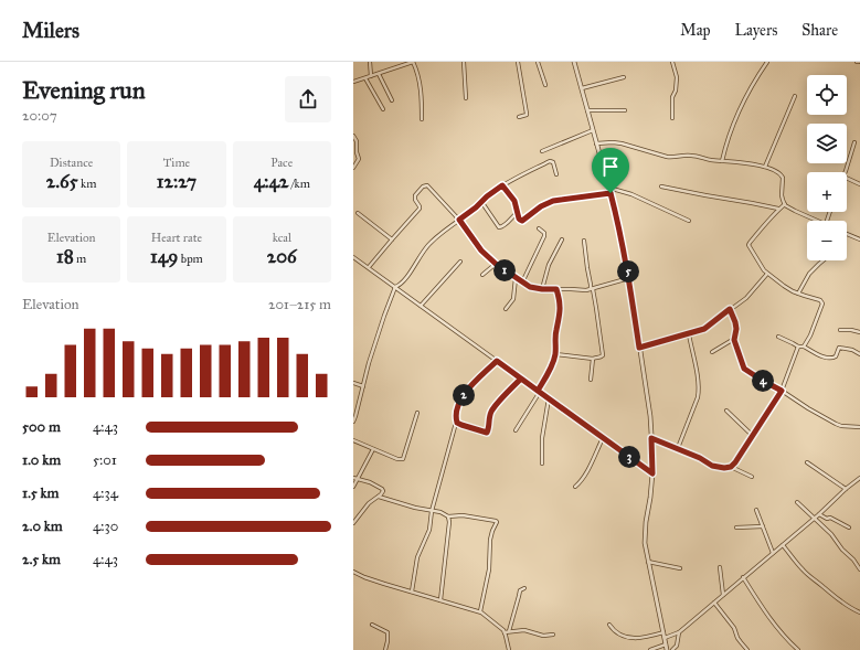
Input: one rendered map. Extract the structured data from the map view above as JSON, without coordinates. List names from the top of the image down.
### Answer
{
  "page": {
    "header": "Milers",
    "nav": ["Map", "Layers", "Share"],
    "heading": ["Evening run", "20:07"],
    "map_buttons": ["+", "−"],
    "stats": [
      ["Distance", "2.65 km"],
      ["Time", "12:27"],
      ["Pace", "4:42 /km"],
      ["Elevation", "18 m"],
      ["Heart rate", "149 bpm"],
      ["kcal", "206"]
    ],
    "pins": [
      "1",
      "5",
      "4",
      "2",
      "3"
    ],
    "chart": ["Elevation", "201–215 m"],
    "list": [
      {
        "name": "500 m",
        "note": "4:43"
      },
      {
        "name": "1.0 km",
        "note": "5:01"
      },
      {
        "name": "1.5 km",
        "note": "4:34"
      },
      {
        "name": "2.0 km",
        "note": "4:30"
      },
      {
        "name": "2.5 km",
        "note": "4:43"
      }
    ]
  }
}
